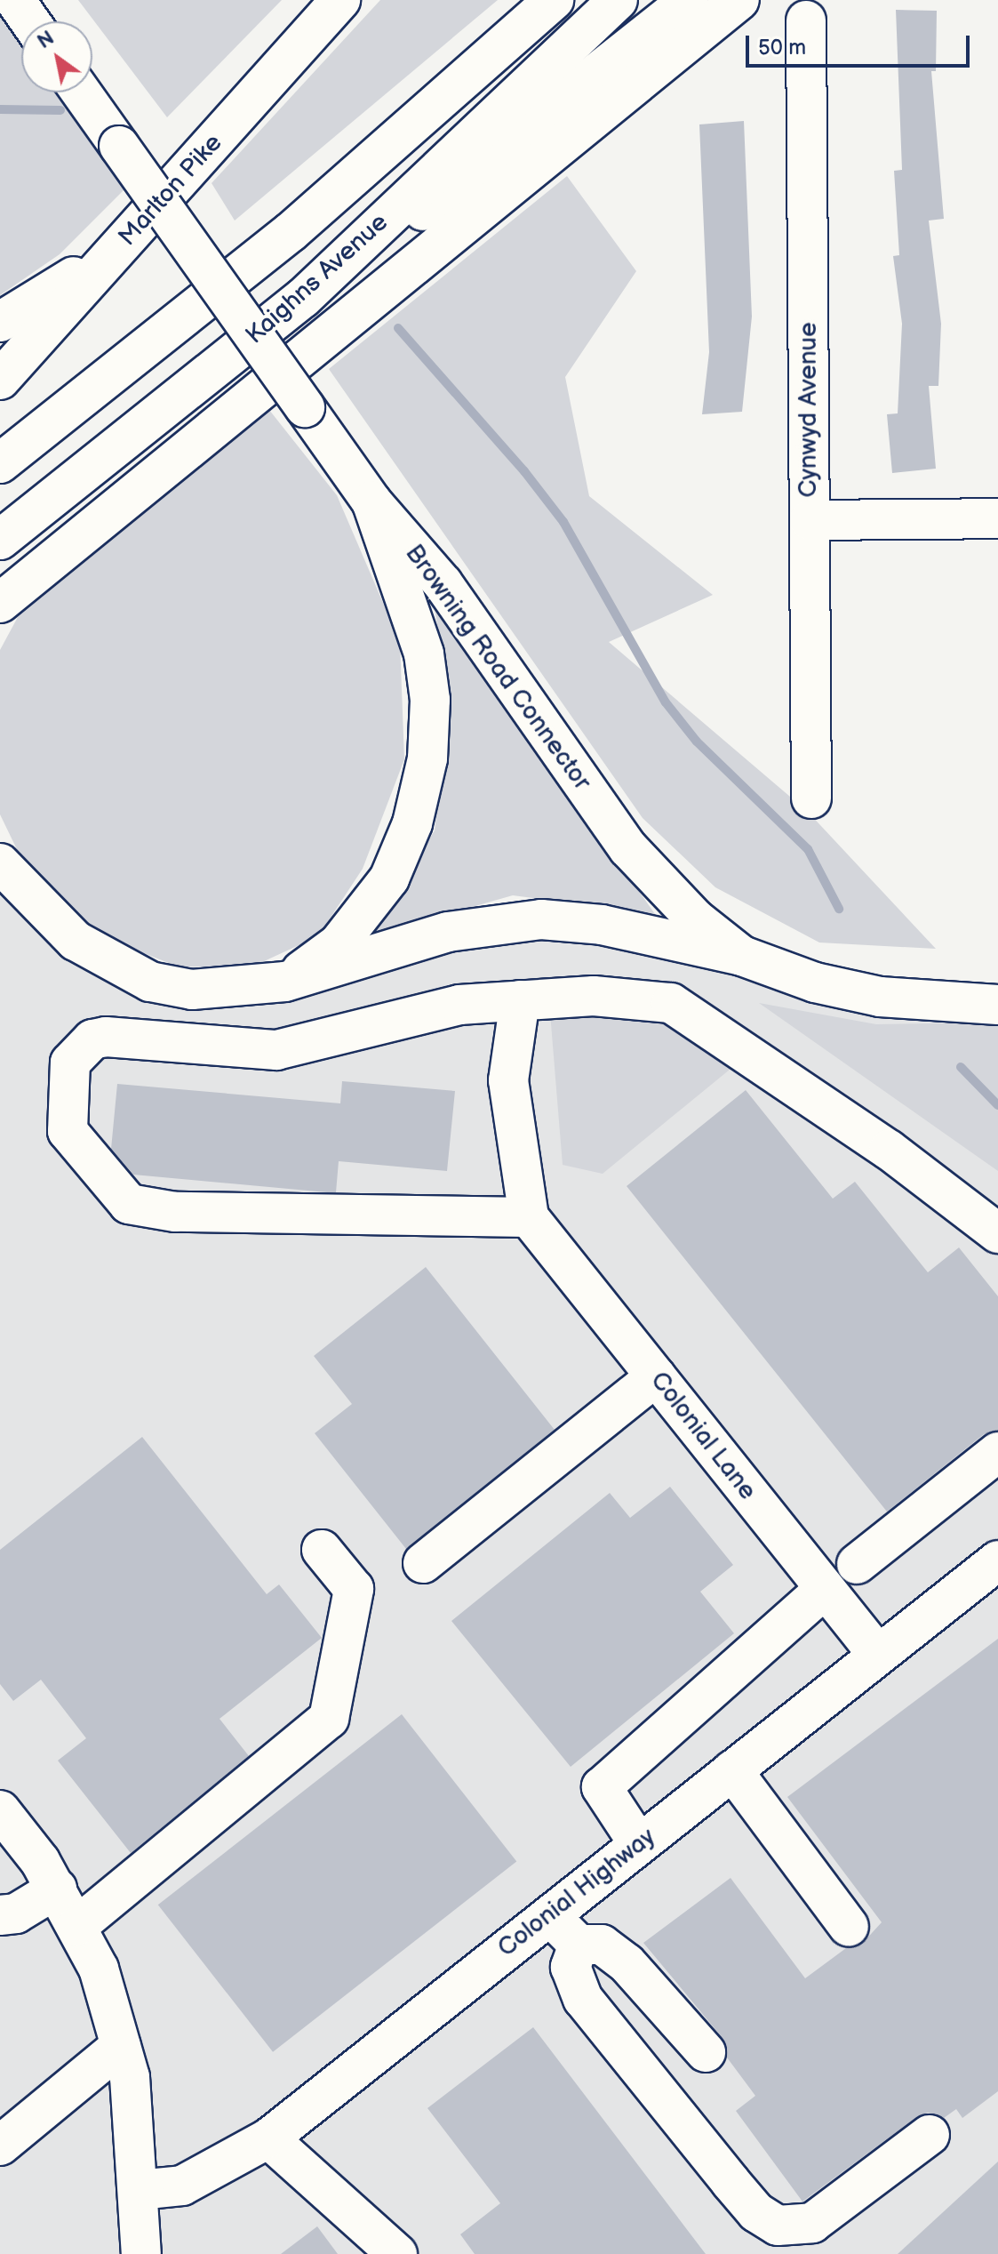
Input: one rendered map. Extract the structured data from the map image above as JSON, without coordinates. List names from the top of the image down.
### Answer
{
  "streets": {
    "main road": [
      "Marlton Pike",
      "Kaighns Avenue",
      "Cynwyd Avenue",
      "Browning Road Connector",
      "Colonial Lane",
      "Colonial Highway"
    ]
  },
  "crossings": [
    ["Colonial Lane", "Colonial Highway"]
  ],
  "scale_bar": "50 m",
  "north": "top left"
}
